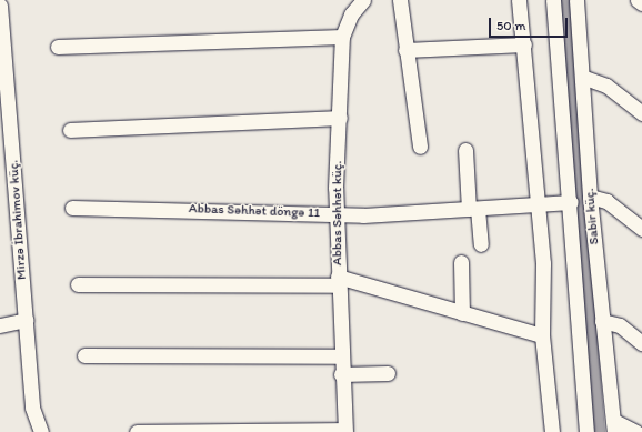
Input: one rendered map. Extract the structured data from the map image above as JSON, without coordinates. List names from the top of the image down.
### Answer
{
  "streets": {
    "street": [
      "Abbas Səhhət döngə 11",
      "Abbas Səhhət küç.",
      "Sabir küç.",
      "Mirzə İbrahimov küç."
    ]
  },
  "crossings": [
    ["Abbas Səhhət döngə 11", "Abbas Səhhət küç."],
    ["Abbas Səhhət döngə 11", "Sabir küç."]
  ],
  "scale_bar": "50 m"
}
